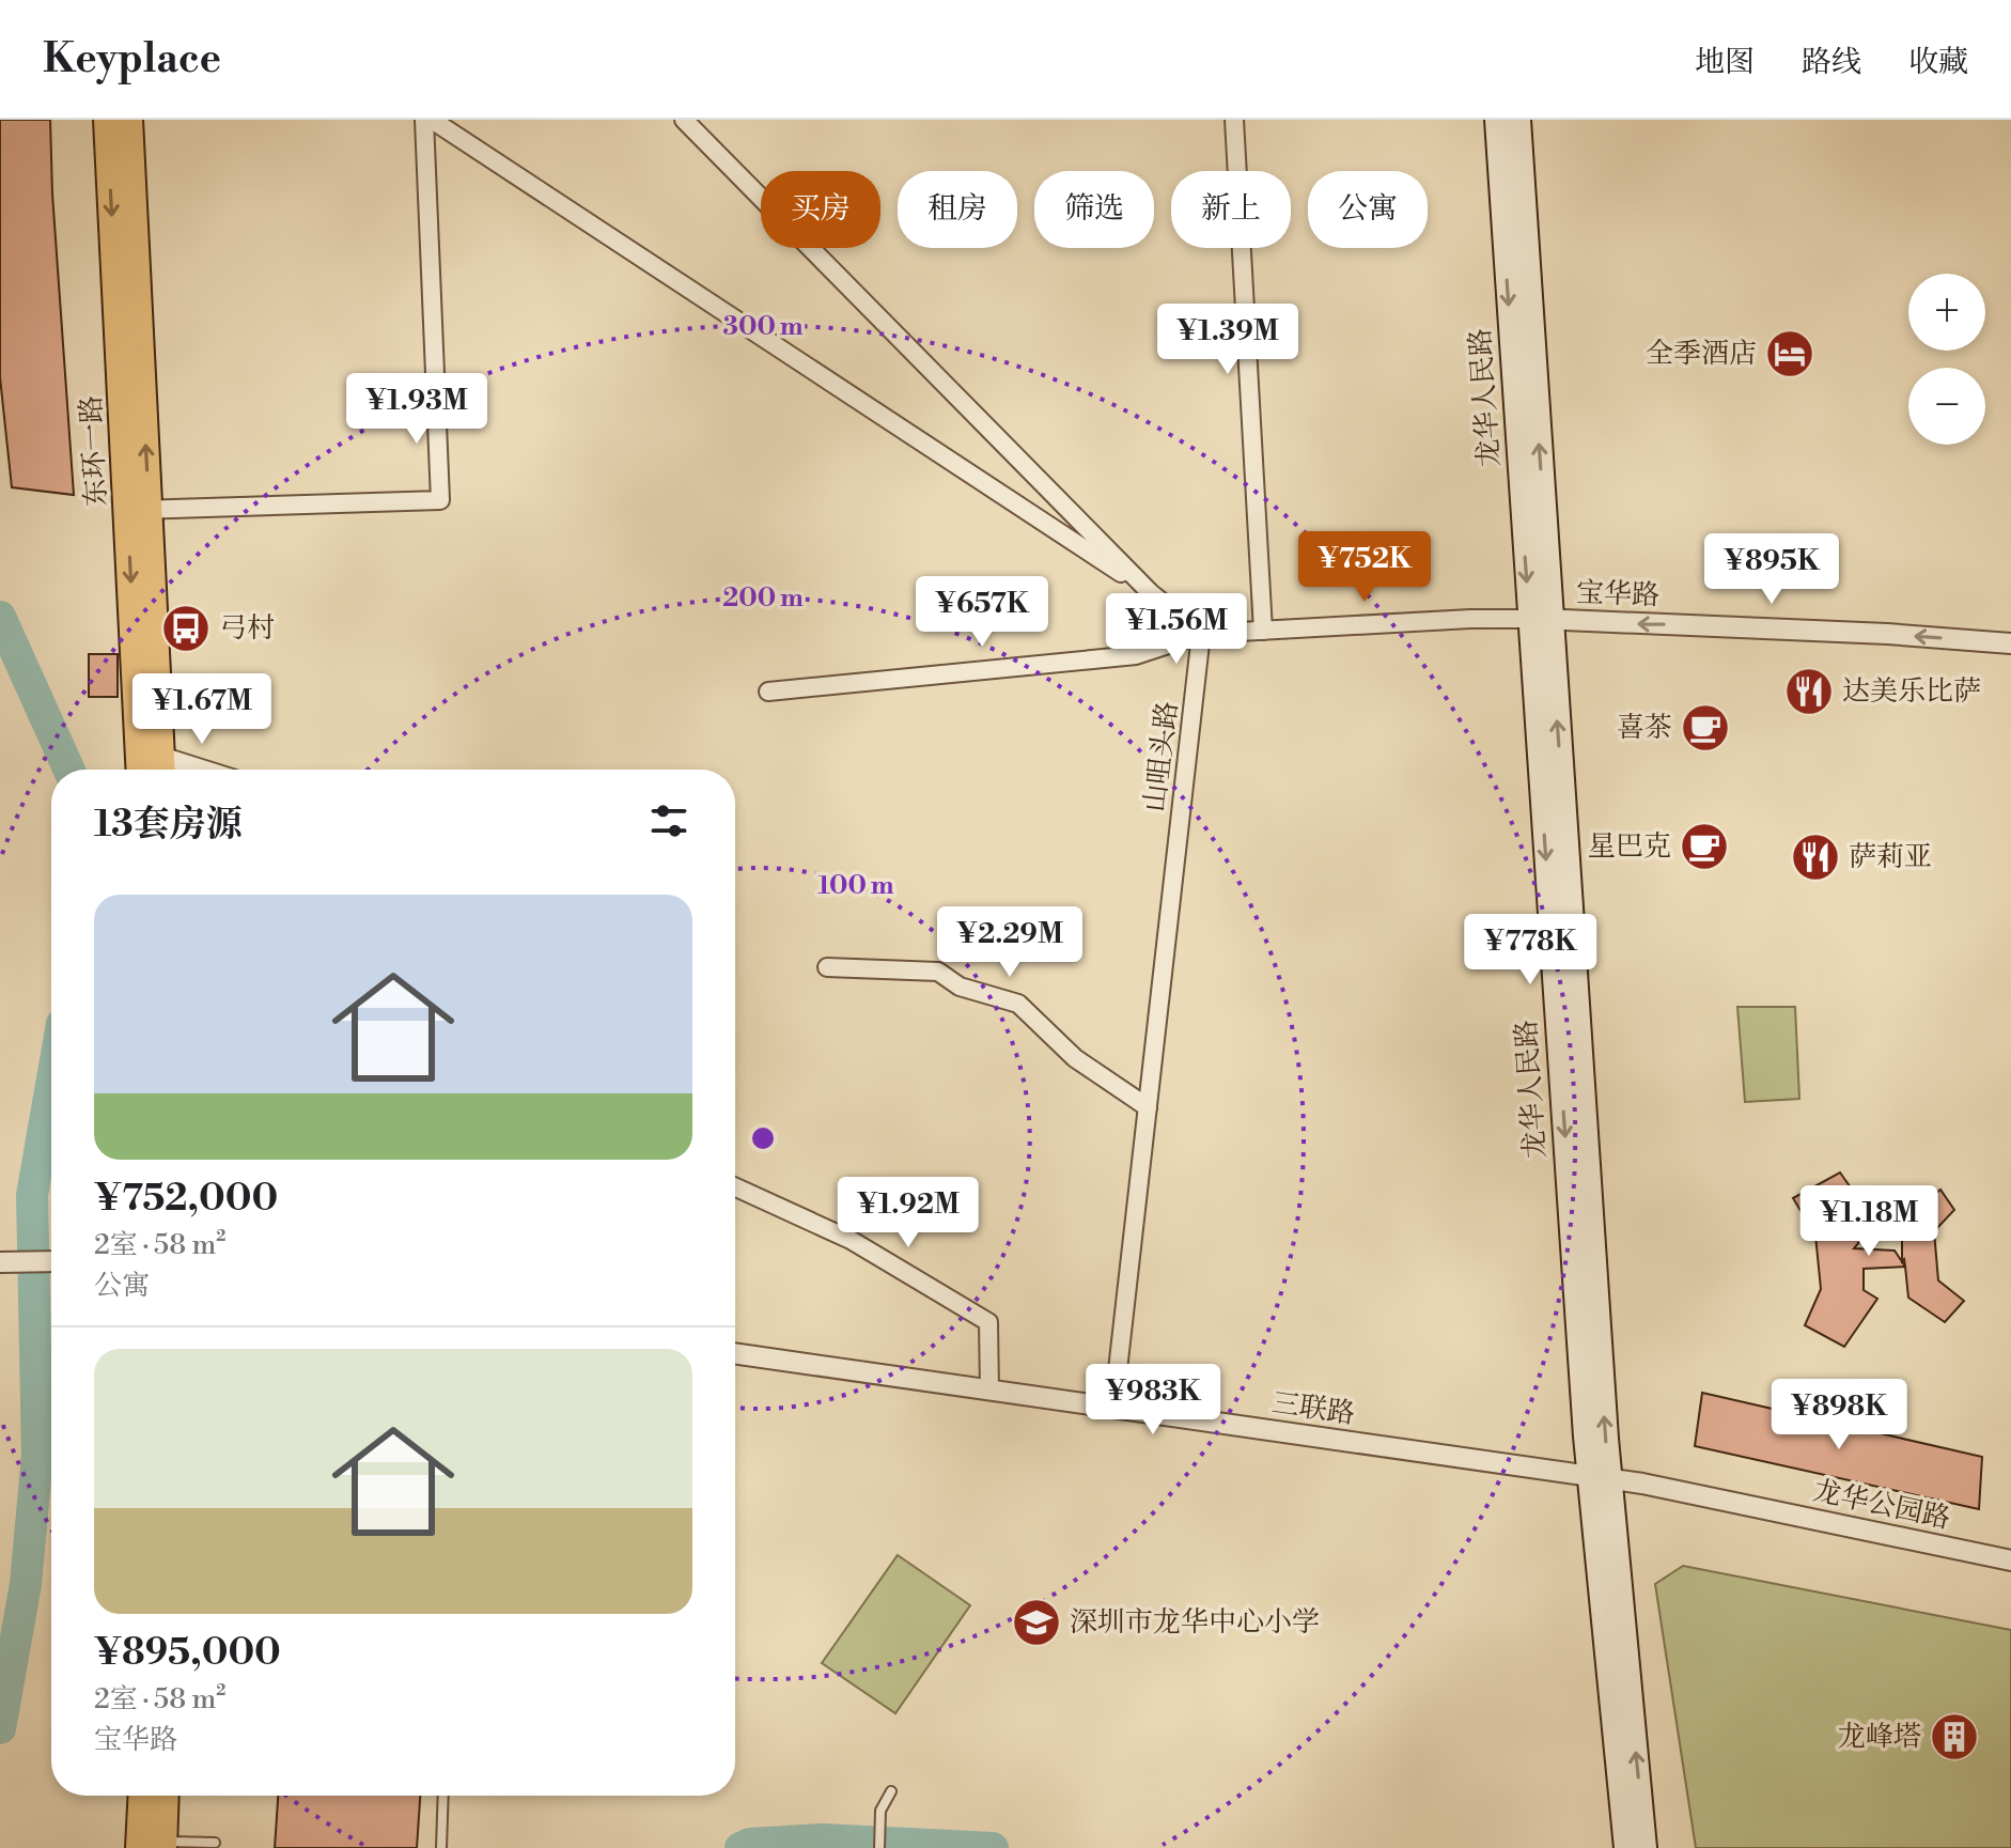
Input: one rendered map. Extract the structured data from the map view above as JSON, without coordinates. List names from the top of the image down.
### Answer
{
  "streets": {
    "main road": ["龙华人民路", "东环一路"],
    "street": [
      "宝华路",
      "山咀头路",
      "三联路",
      "龙华公园路"
    ]
  },
  "crossings": [
    ["龙华人民路", "宝华路"],
    ["龙华人民路", "三联路"],
    ["龙华人民路", "龙华公园路"],
    ["山咀头路", "三联路"],
    ["三联路", "龙华公园路"]
  ],
  "one_way": ["宝华路"],
  "places": {
    "hotel": ["全季酒店"],
    "bus stop": ["弓村"],
    "restaurant": ["达美乐比萨", "萨莉亚"],
    "cafe": ["喜茶", "星巴克"],
    "school or university": ["深圳市龙华中心小学"],
    "building": ["龙峰塔"]
  },
  "page": {
    "header": "Keyplace",
    "nav": ["地图", "路线", "收藏"],
    "chip": [
      "买房",
      "租房",
      "筛选",
      "新上",
      "公寓"
    ],
    "map_buttons": ["+", "−"],
    "price": [
      "¥1.39M",
      "¥1.93M",
      "¥752K",
      "¥895K",
      "¥657K",
      "¥1.56M",
      "¥1.67M",
      "¥2.29M",
      "¥778K",
      "¥1.92M",
      "¥1.18M",
      "¥983K",
      "¥898K"
    ],
    "heading": "13套房源",
    "list": [
      {
        "name": "¥752,000",
        "note": "2室 · 58 m² · 公寓"
      },
      {
        "name": "¥895,000",
        "note": "2室 · 58 m² · 宝华路"
      }
    ]
  },
  "rings": ["300 m", "200 m", "100 m"]
}
